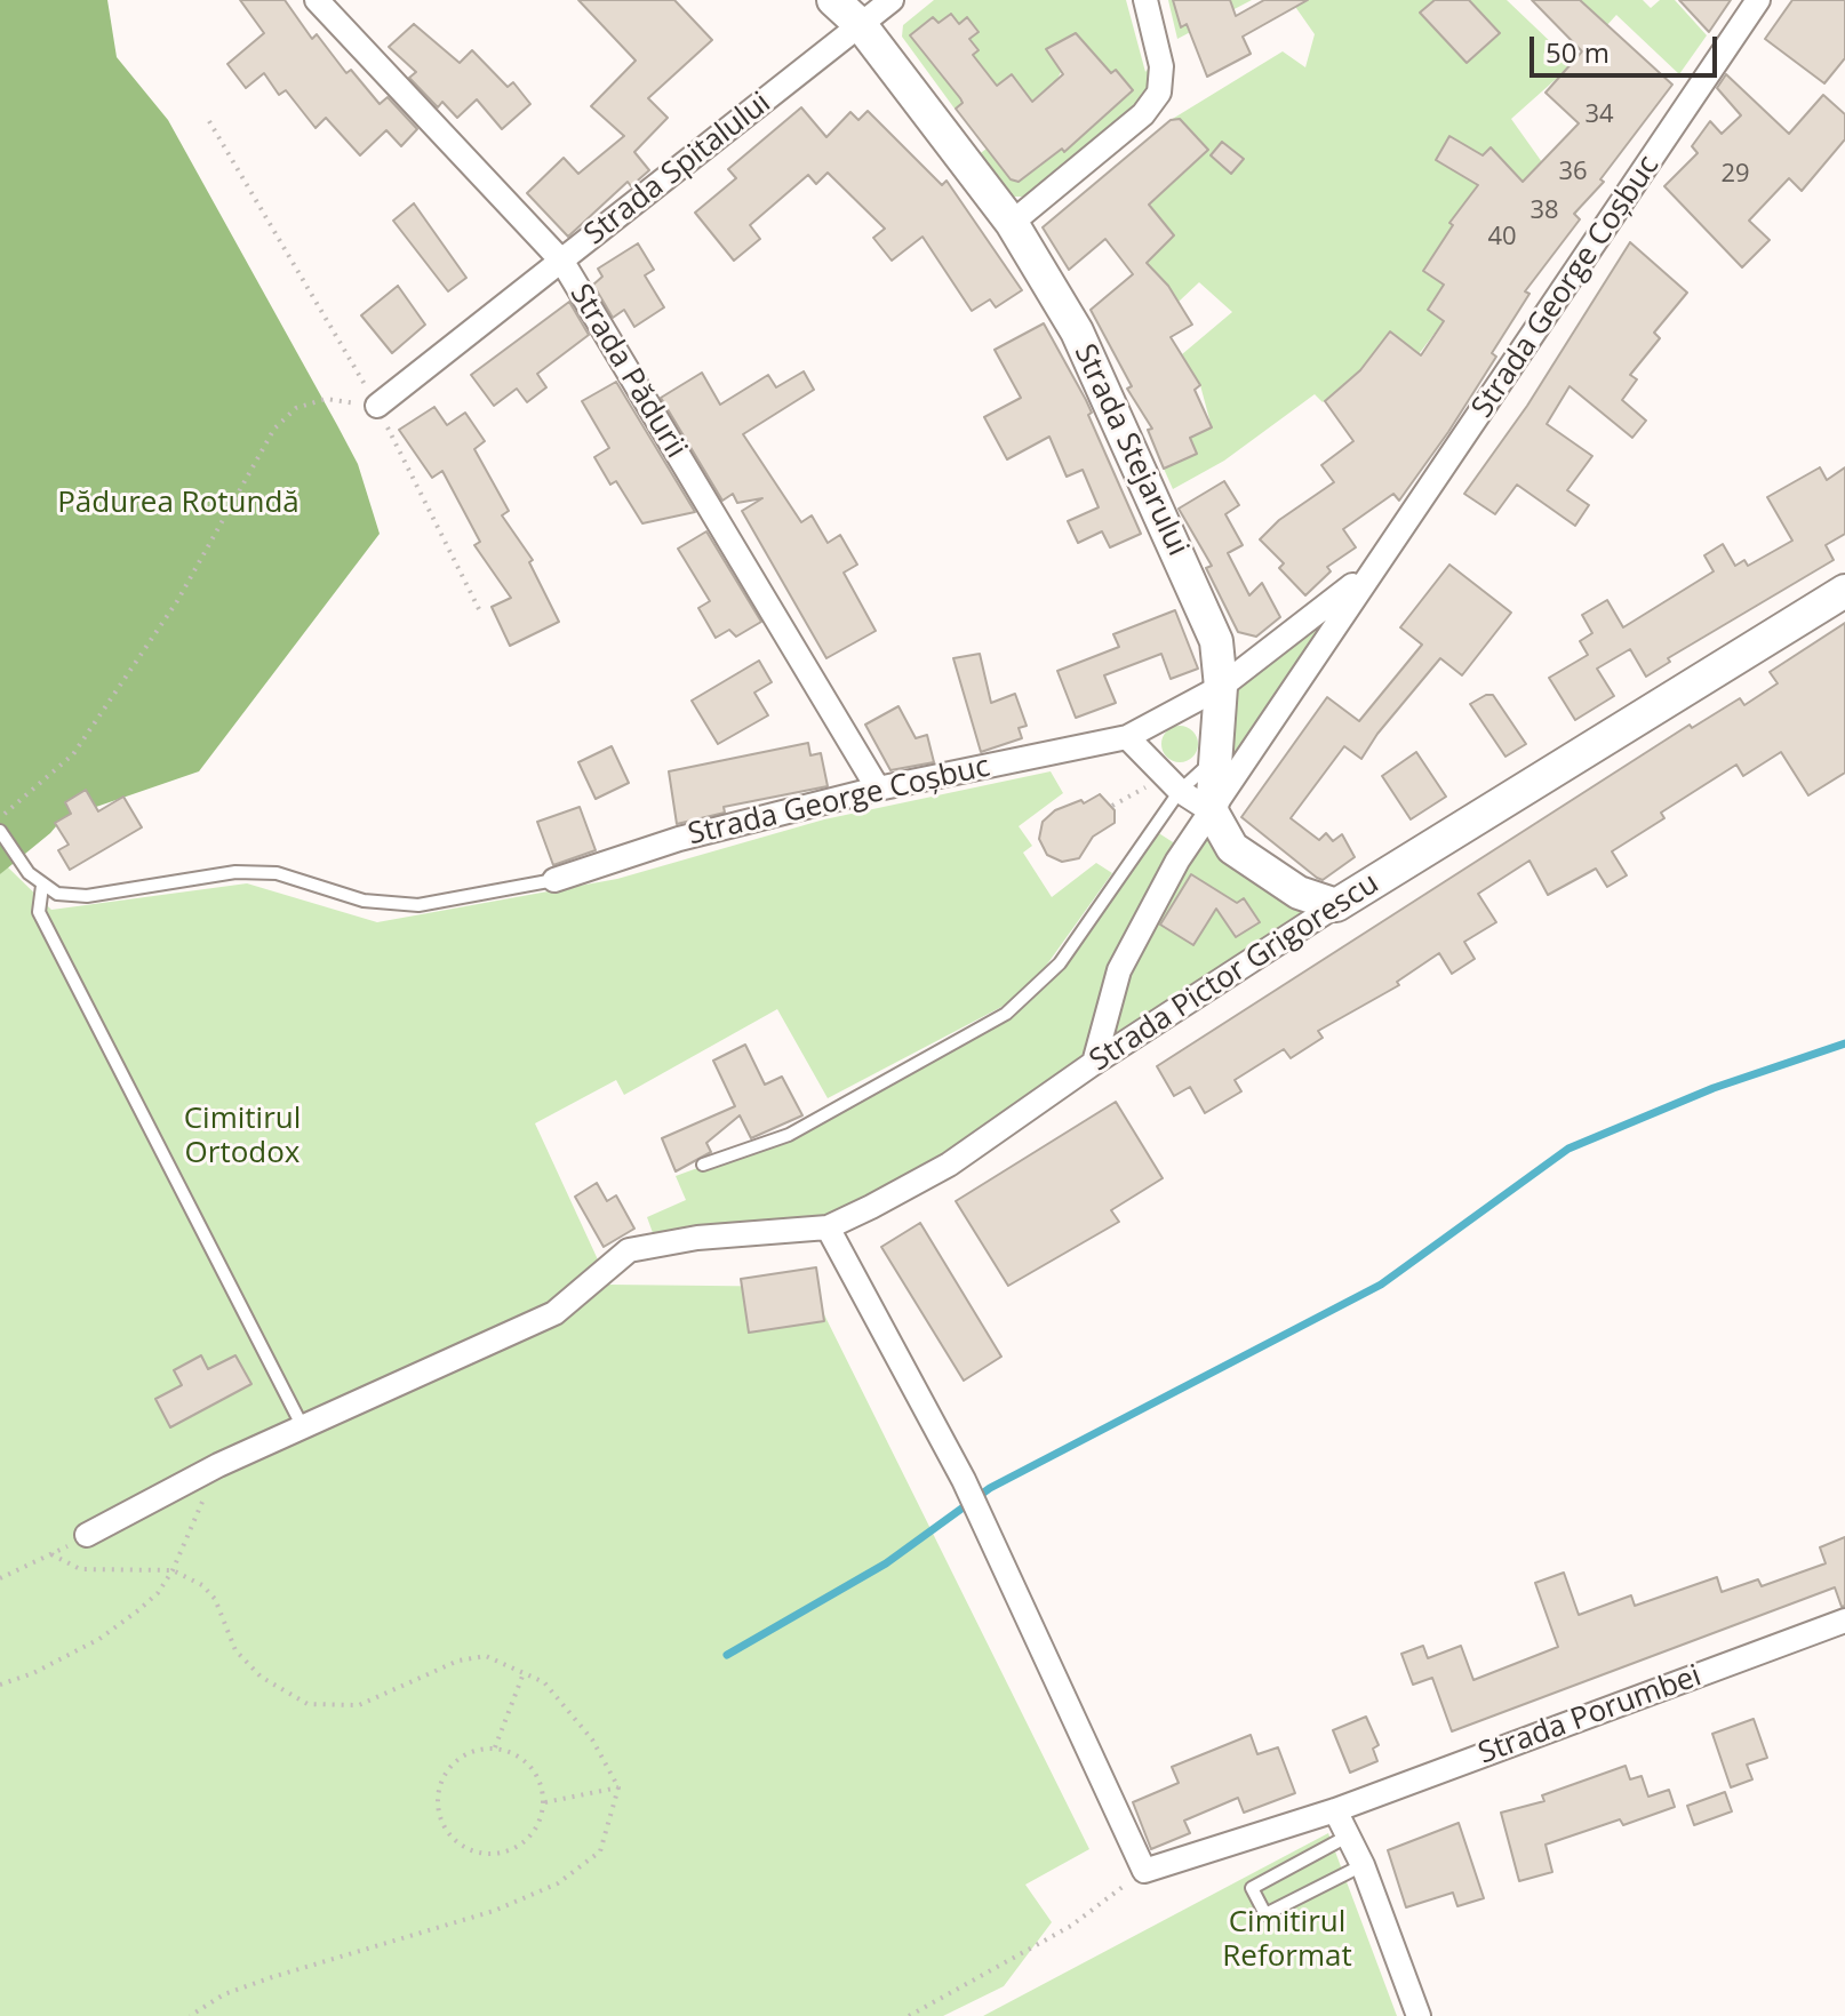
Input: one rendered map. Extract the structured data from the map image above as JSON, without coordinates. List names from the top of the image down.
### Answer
{
  "streets": {
    "street": [
      "Strada Spitalului",
      "Strada George Coșbuc",
      "Strada Pădurii",
      "Strada Stejarului",
      "Strada Pictor Grigorescu",
      "Strada Porumbei"
    ]
  },
  "crossings": [
    ["Strada Spitalului", "Strada Pădurii"],
    ["Strada Spitalului", "Strada Stejarului"],
    ["Strada George Coșbuc", "Strada Pădurii"],
    ["Strada George Coșbuc", "Strada Stejarului"],
    ["Strada George Coșbuc", "Strada Pictor Grigorescu"]
  ],
  "parks": ["Pădurea Rotundă", "Cimitirul Ortodox", "Cimitirul Reformat"],
  "house_numbers": [
    "34",
    "36",
    "29",
    "38",
    "40"
  ],
  "scale_bar": "50 m"
}
